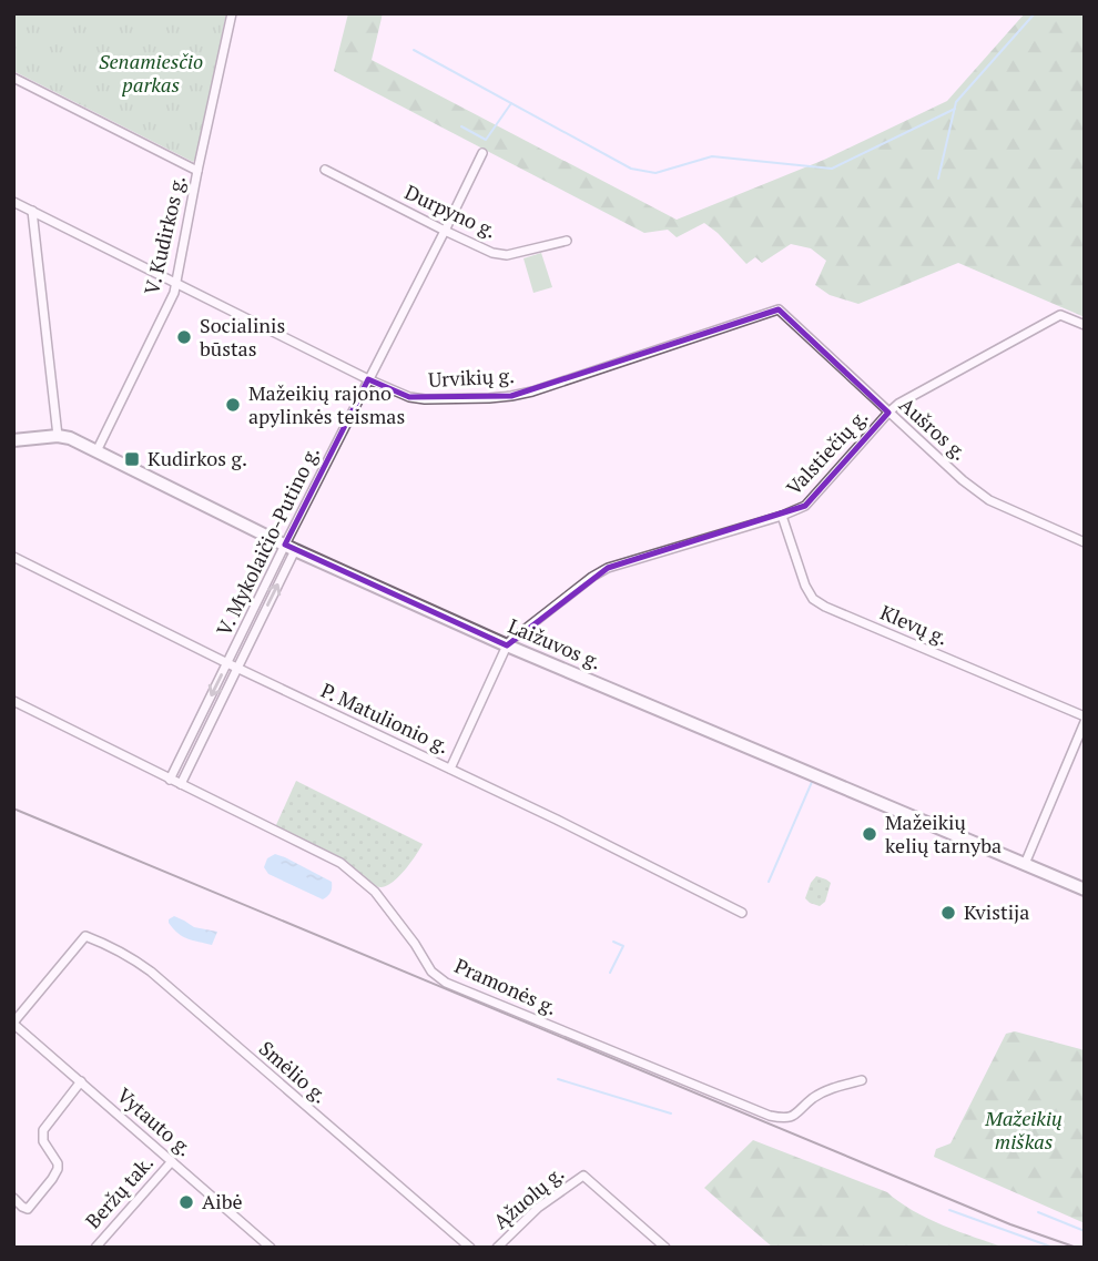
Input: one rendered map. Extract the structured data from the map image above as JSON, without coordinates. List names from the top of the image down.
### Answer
{
  "streets": {
    "main road": ["Laižuvos g."],
    "street": [
      "Durpyno g.",
      "V. Kudirkos g.",
      "Urvikių g.",
      "Aušros g.",
      "Valstiečių g.",
      "V. Mykolaičio-Putino g.",
      "Klevų g.",
      "P. Matulionio g.",
      "Pramonės g.",
      "Smėlio g.",
      "Vytauto g.",
      "Beržų tak.",
      "Ąžuolų g."
    ]
  },
  "crossings": [
    ["Durpyno g.", "V. Mykolaičio-Putino g."],
    ["V. Kudirkos g.", "Urvikių g."],
    ["V. Kudirkos g.", "Laižuvos g."],
    ["Urvikių g.", "Aušros g."],
    ["Urvikių g.", "V. Mykolaičio-Putino g."],
    ["Aušros g.", "Valstiečių g."],
    ["Valstiečių g.", "Klevų g."],
    ["Valstiečių g.", "Laižuvos g."],
    ["V. Mykolaičio-Putino g.", "Laižuvos g."],
    ["V. Mykolaičio-Putino g.", "P. Matulionio g."],
    ["V. Mykolaičio-Putino g.", "Pramonės g."],
    ["Smėlio g.", "Vytauto g."],
    ["Vytauto g.", "Beržų tak."]
  ],
  "parks": ["Senamiesčio parkas", "Mažeikių miškas"],
  "places": {
    "other": [
      "Socialinis būstas",
      "Mažeikių rajono apylinkės teismas",
      "Mažeikių kelių tarnyba",
      "Kvistija",
      "Aibė"
    ],
    "transit": ["Kudirkos g."]
  }
}
